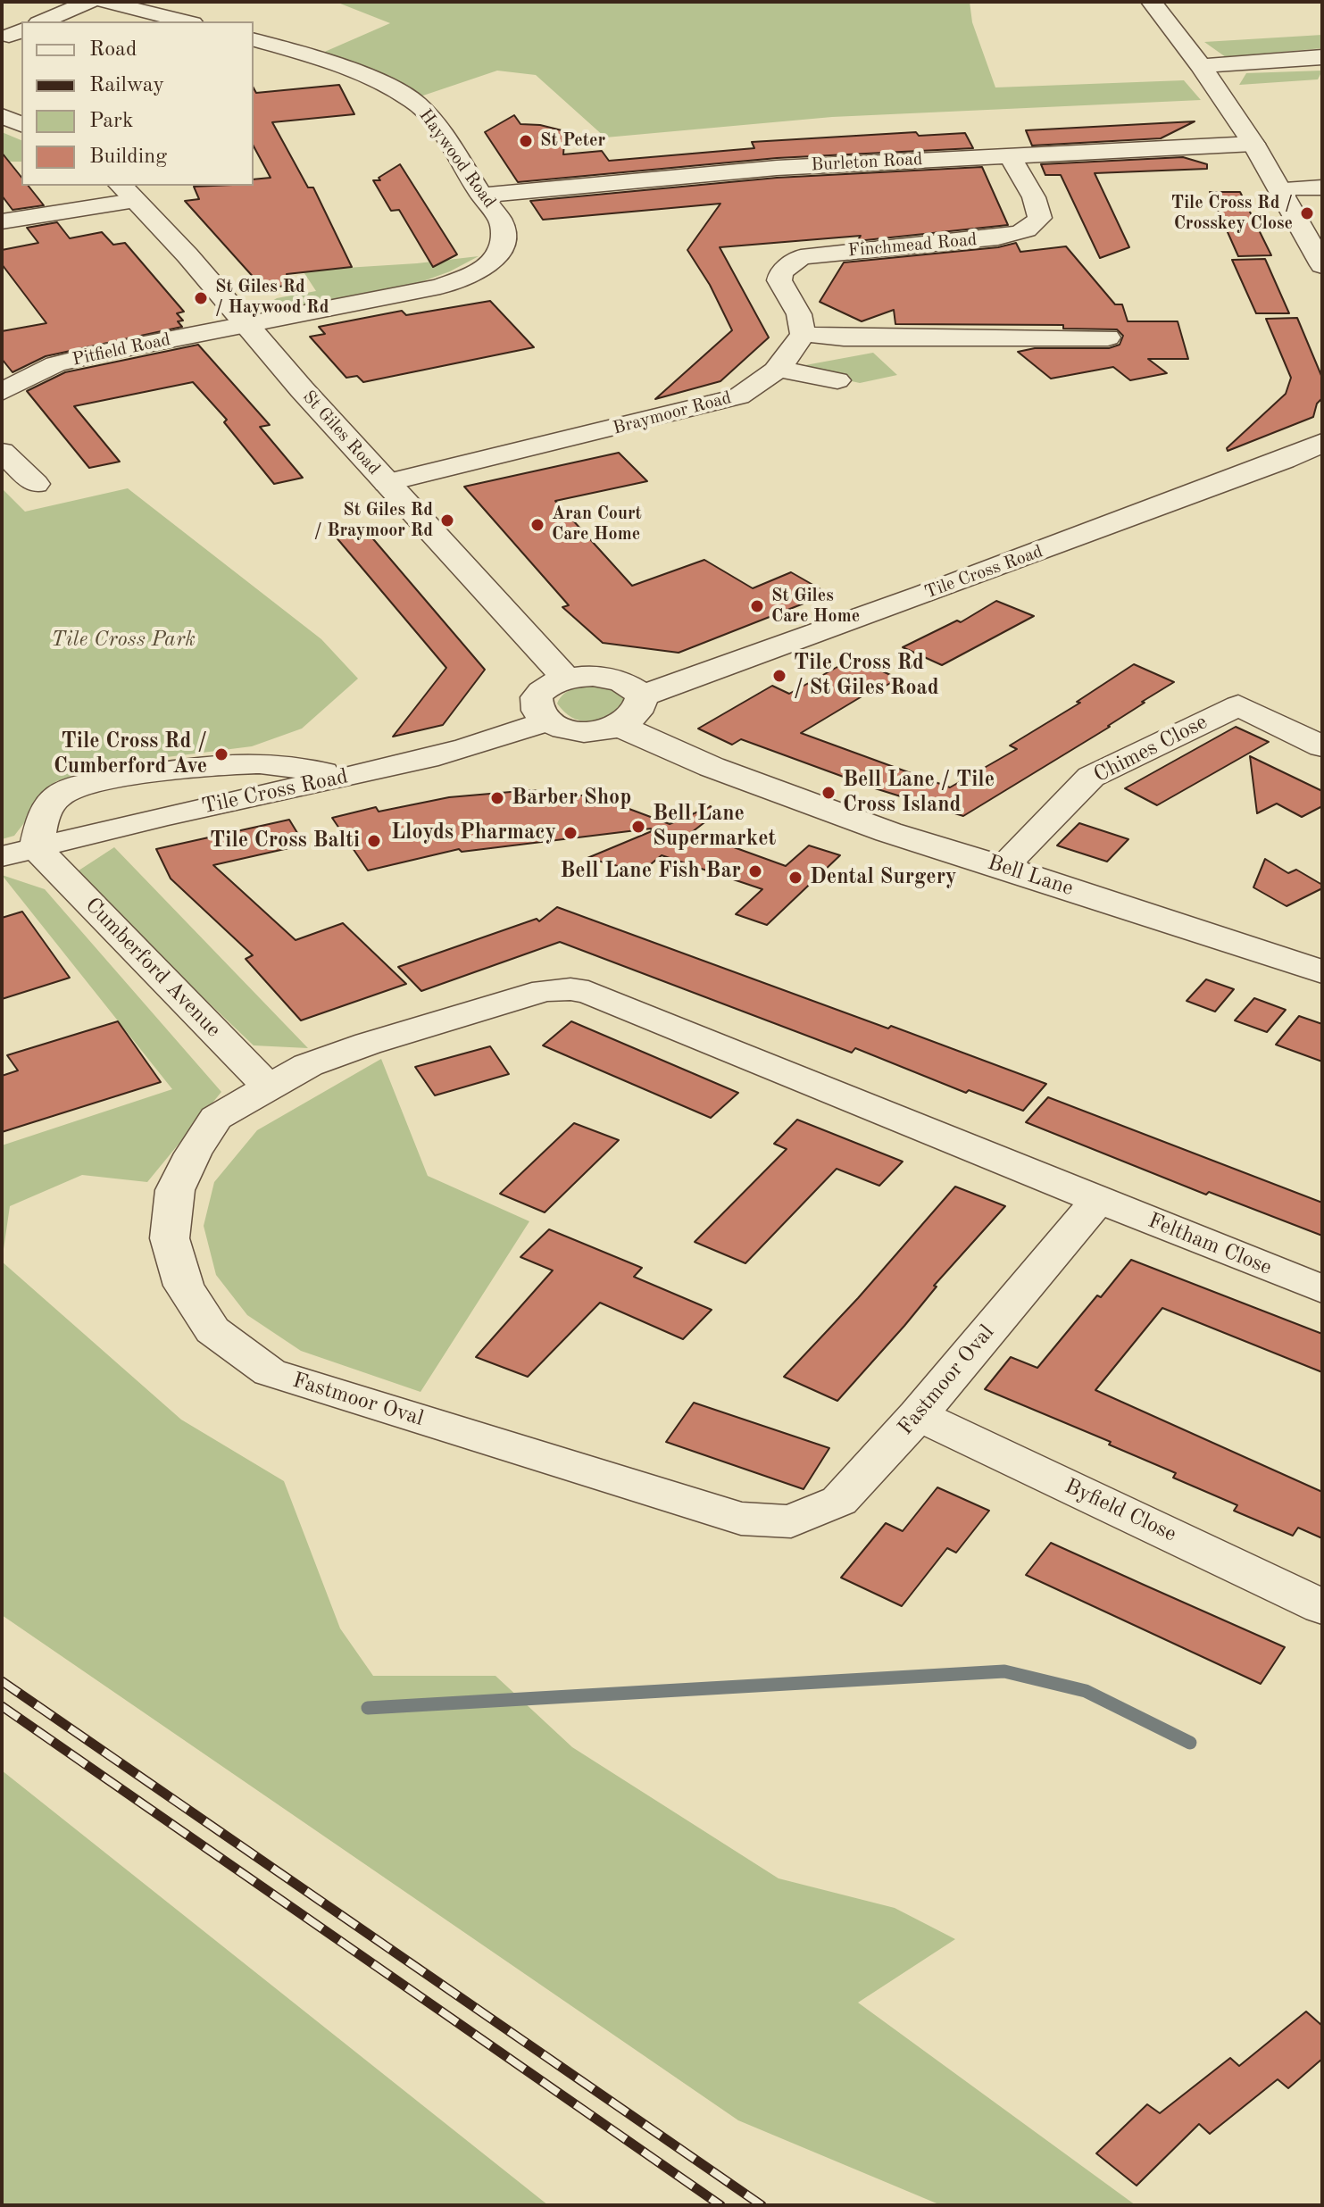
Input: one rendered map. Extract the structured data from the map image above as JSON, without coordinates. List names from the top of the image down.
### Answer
{
  "streets": {
    "street": [
      "Haywood Road",
      "Burleton Road",
      "Finchmead Road",
      "Pitfield Road",
      "Braymoor Road",
      "St Giles Road",
      "Tile Cross Road",
      "Chimes Close",
      "Bell Lane",
      "Cumberford Avenue",
      "Feltham Close",
      "Fastmoor Oval",
      "Byfield Close"
    ]
  },
  "crossings": [
    ["Haywood Road", "Burleton Road"],
    ["Haywood Road", "Pitfield Road"],
    ["Haywood Road", "St Giles Road"],
    ["Burleton Road", "Finchmead Road"],
    ["Finchmead Road", "Braymoor Road"],
    ["Pitfield Road", "St Giles Road"],
    ["Braymoor Road", "St Giles Road"],
    ["Tile Cross Road", "Cumberford Avenue"],
    ["Chimes Close", "Bell Lane"],
    ["Cumberford Avenue", "Fastmoor Oval"],
    ["Feltham Close", "Fastmoor Oval"],
    ["Fastmoor Oval", "Byfield Close"]
  ],
  "parks": ["Tile Cross Park"],
  "places": [
    "St Peter",
    "Tile Cross Rd / Crosskey Close",
    "St Giles Rd / Haywood Rd",
    "St Giles Rd / Braymoor Rd",
    "Aran Court Care Home",
    "St Giles Care Home",
    "Tile Cross Rd / St Giles Road",
    "Tile Cross Rd / Cumberford Ave",
    "Bell Lane / Tile Cross Island",
    "Barber Shop",
    "Bell Lane Supermarket",
    "Lloyds Pharmacy",
    "Tile Cross Balti",
    "Bell Lane Fish Bar",
    "Dental Surgery"
  ],
  "legend": [
    "Road",
    "Railway",
    "Park",
    "Building"
  ]
}
